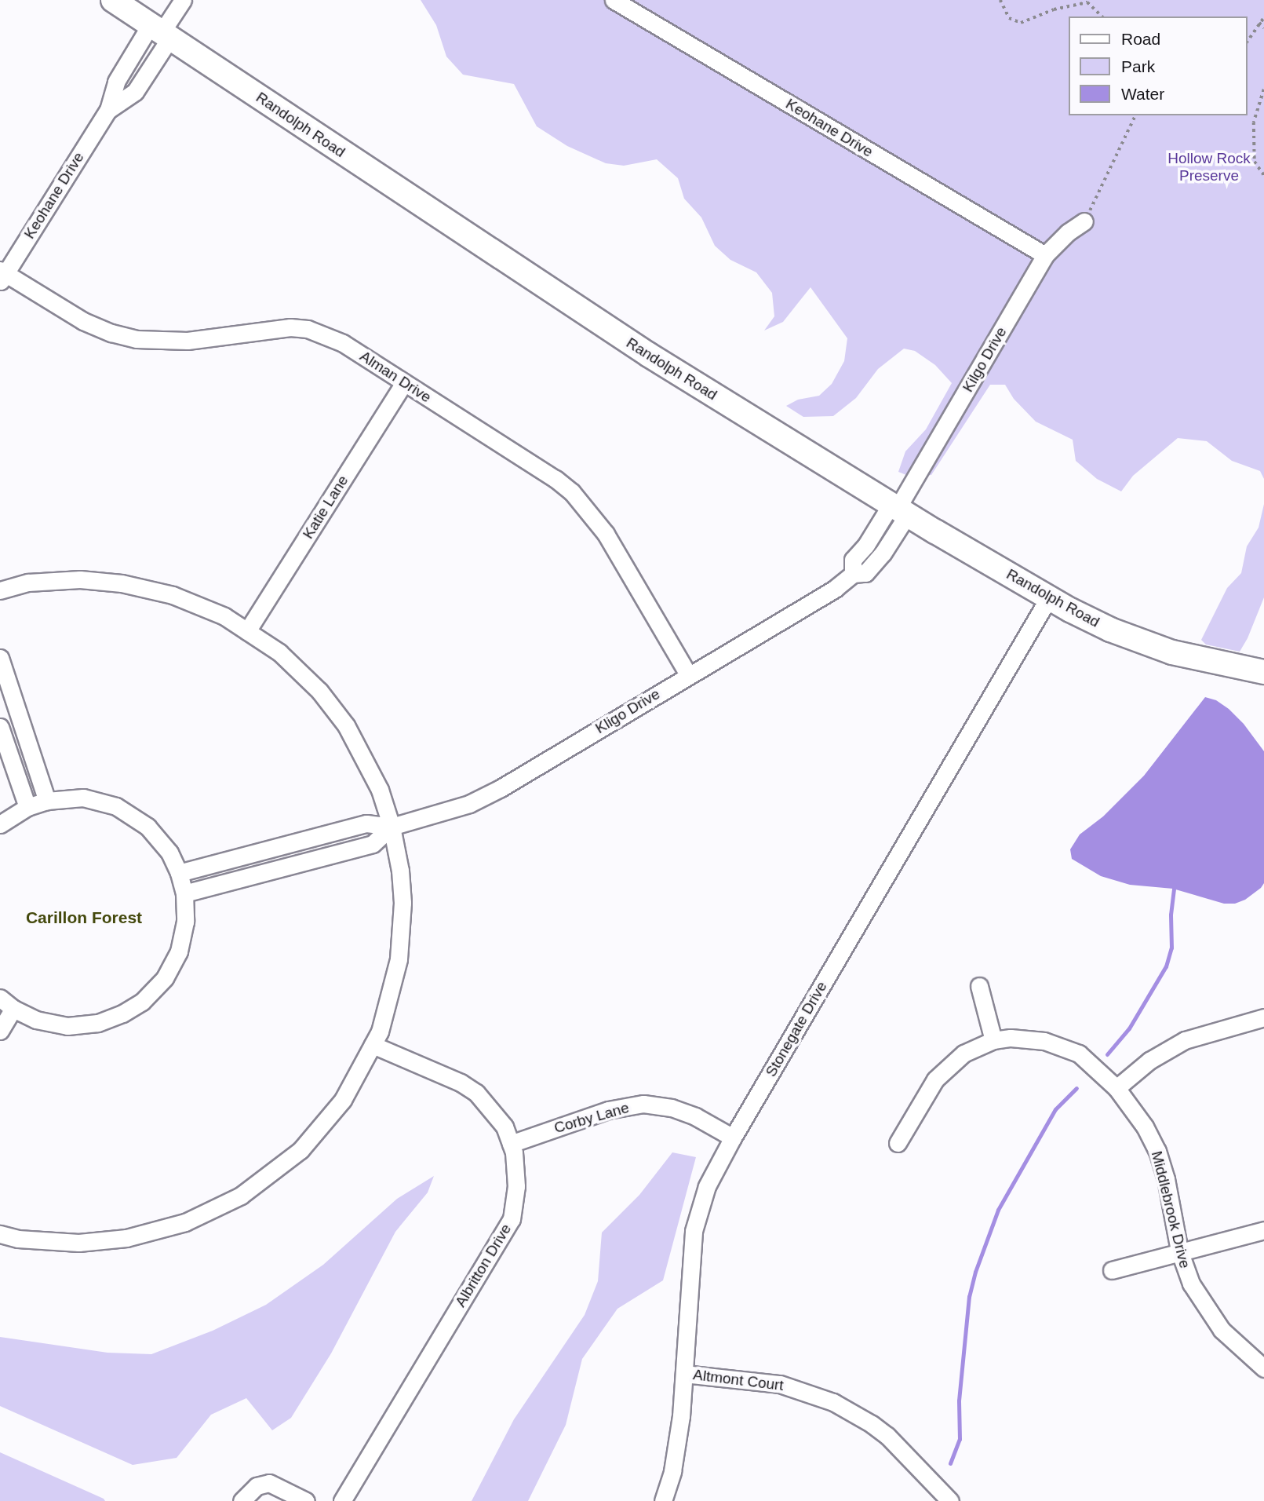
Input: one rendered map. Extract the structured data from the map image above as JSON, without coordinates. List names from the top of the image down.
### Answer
{
  "streets": {
    "street": [
      "Randolph Road",
      "Keohane Drive",
      "Kilgo Drive",
      "Alman Drive",
      "Katie Lane",
      "Kligo Drive",
      "Stonegate Drive",
      "Corby Lane",
      "Middlebrook Drive",
      "Albritton Drive",
      "Altmont Court"
    ]
  },
  "crossings": [
    ["Randolph Road", "Keohane Drive"],
    ["Randolph Road", "Kilgo Drive"],
    ["Randolph Road", "Kligo Drive"],
    ["Randolph Road", "Stonegate Drive"],
    ["Keohane Drive", "Kilgo Drive"],
    ["Keohane Drive", "Alman Drive"],
    ["Kilgo Drive", "Kligo Drive"],
    ["Alman Drive", "Katie Lane"],
    ["Alman Drive", "Kligo Drive"],
    ["Stonegate Drive", "Corby Lane"],
    ["Stonegate Drive", "Altmont Court"],
    ["Corby Lane", "Albritton Drive"]
  ],
  "districts": ["Carillon Forest"],
  "parks": ["Hollow Rock Preserve"],
  "legend": ["Road", "Park", "Water"]
}
